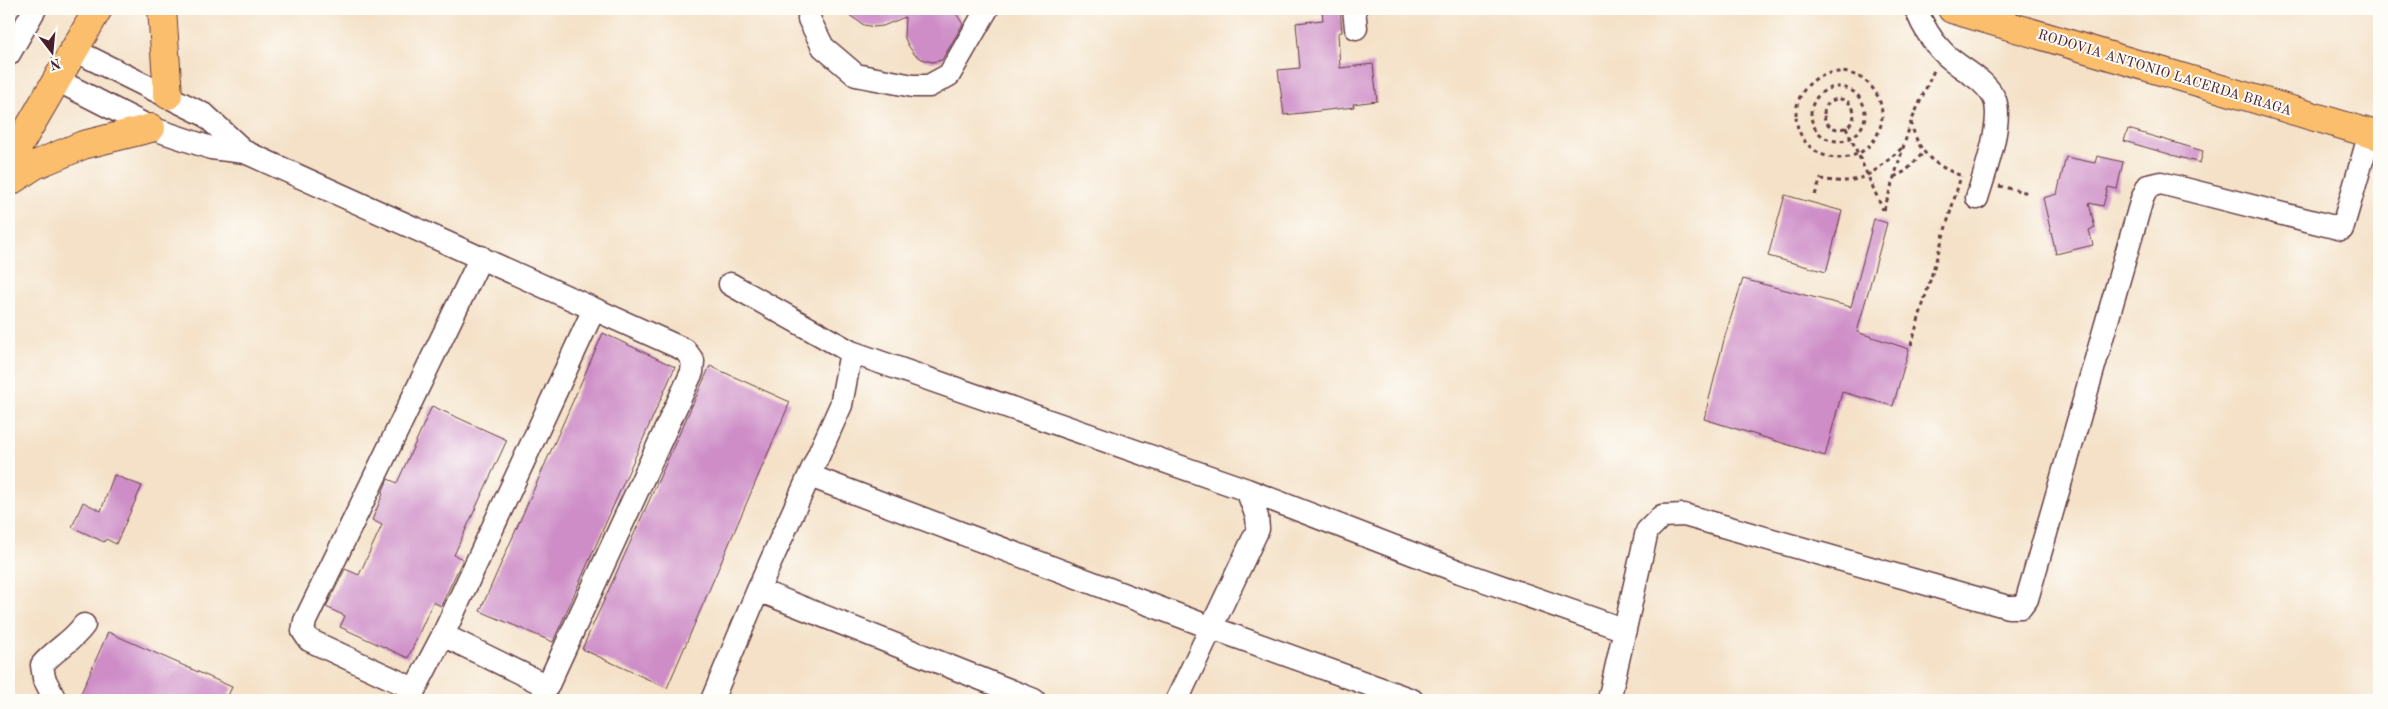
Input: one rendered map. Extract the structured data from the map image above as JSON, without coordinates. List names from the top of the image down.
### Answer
{
  "streets": {
    "main road": ["RODOVIA ANTONIO LACERDA BRAGA"]
  },
  "north": "bottom"
}
